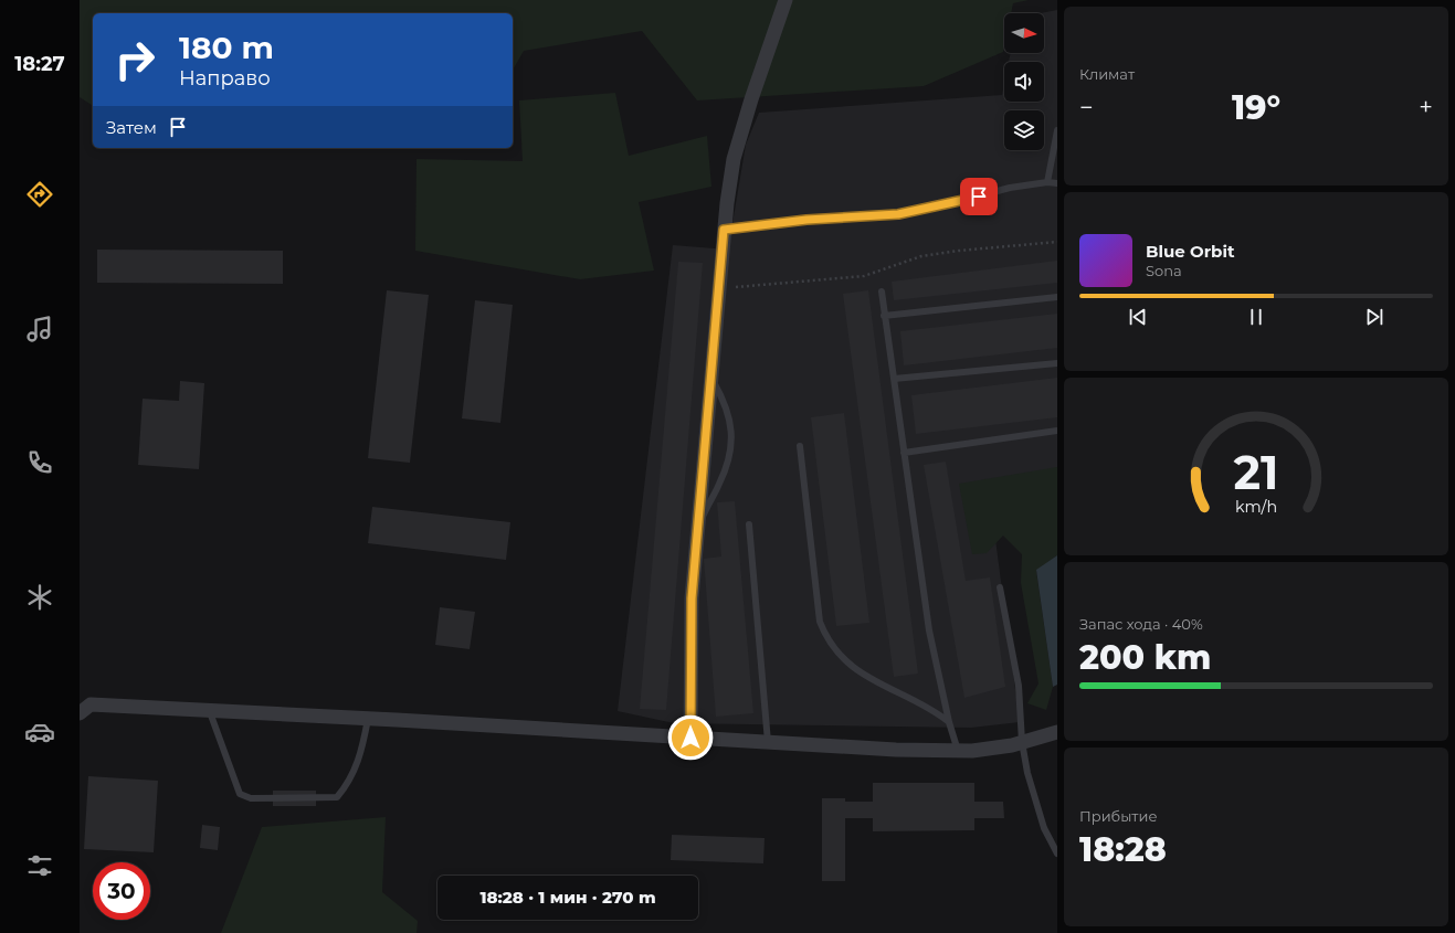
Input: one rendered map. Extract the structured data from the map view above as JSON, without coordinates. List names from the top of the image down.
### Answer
{
  "north": "right",
  "page": {
    "tabs": "18:27",
    "tile": [
      "Климат",
      ["Запас хода · 40%", "200 km"],
      ["Прибытие", "18:28"]
    ],
    "turn": ["180 m", "Направо"],
    "heat": ["−", "19°", "+"],
    "then": "Затем",
    "song": ["Blue Orbit", "Sona"],
    "limit": "30",
    "trip": "18:28 · 1 мин · 270 m",
    "gauge": ["21", "km/h"]
  }
}
